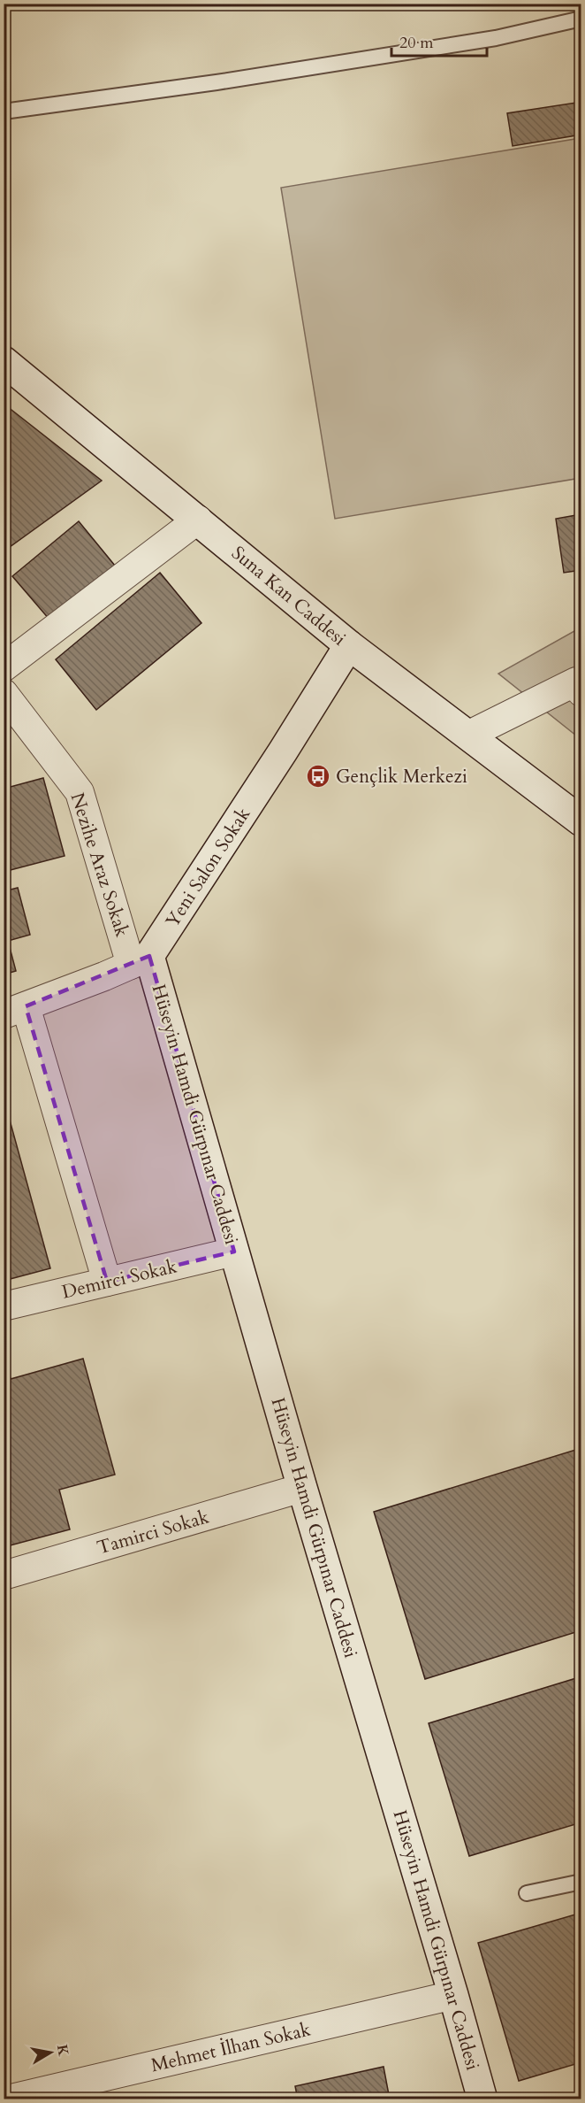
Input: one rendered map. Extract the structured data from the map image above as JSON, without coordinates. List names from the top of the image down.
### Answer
{
  "streets": {
    "street": [
      "Suna Kan Caddesi",
      "Nezihe Araz Sokak",
      "Yeni Salon Sokak",
      "Hüseyin Hamdi Gürpınar Caddesi",
      "Demirci Sokak",
      "Tamirci Sokak",
      "Mehmet İlhan Sokak"
    ]
  },
  "crossings": [
    ["Suna Kan Caddesi", "Yeni Salon Sokak"],
    ["Nezihe Araz Sokak", "Yeni Salon Sokak"],
    ["Nezihe Araz Sokak", "Hüseyin Hamdi Gürpınar Caddesi"],
    ["Yeni Salon Sokak", "Hüseyin Hamdi Gürpınar Caddesi"],
    ["Hüseyin Hamdi Gürpınar Caddesi", "Demirci Sokak"],
    ["Hüseyin Hamdi Gürpınar Caddesi", "Tamirci Sokak"],
    ["Hüseyin Hamdi Gürpınar Caddesi", "Mehmet İlhan Sokak"]
  ],
  "places": {
    "bus stop": ["Gençlik Merkezi"]
  },
  "scale_bar": "20 m",
  "north": "right"
}
